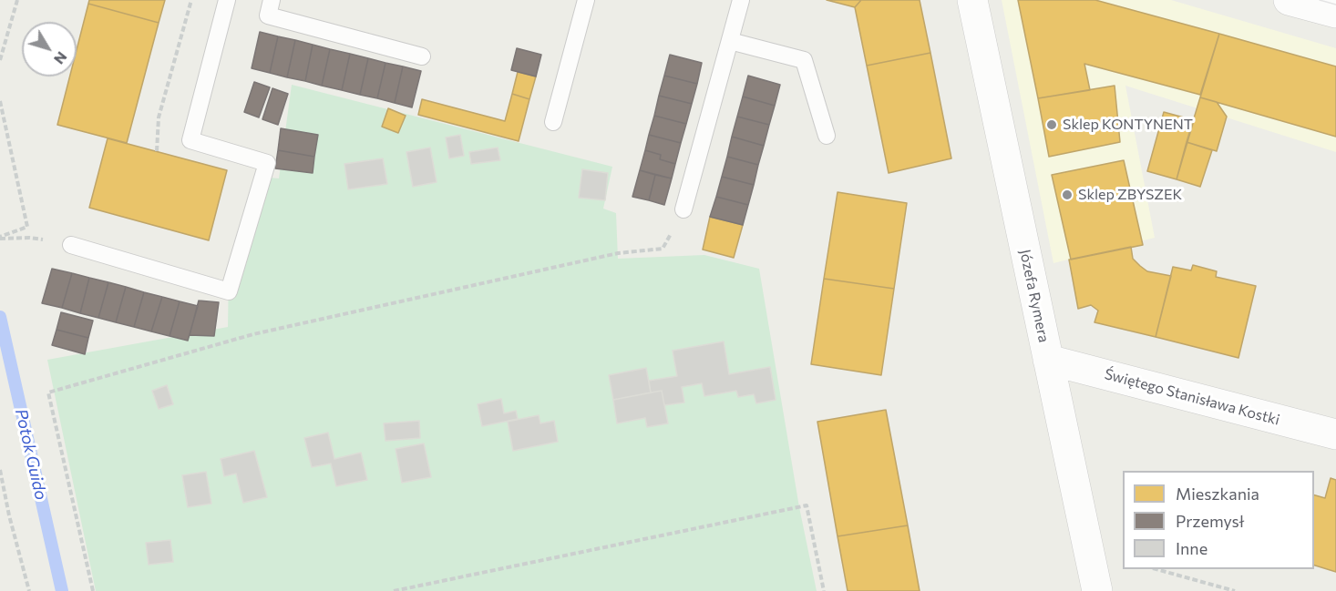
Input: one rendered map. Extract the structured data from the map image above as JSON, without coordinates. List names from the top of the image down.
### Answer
{
  "streets": {
    "street": ["Józefa Rymera", "Świętego Stanisława Kostki"]
  },
  "crossings": [
    ["Józefa Rymera", "Świętego Stanisława Kostki"]
  ],
  "water": ["Potok Guido"],
  "places": ["Sklep KONTYNENT", "Sklep ZBYSZEK"],
  "legend": ["Mieszkania", "Przemysł", "Inne"],
  "north": "bottom right"
}
